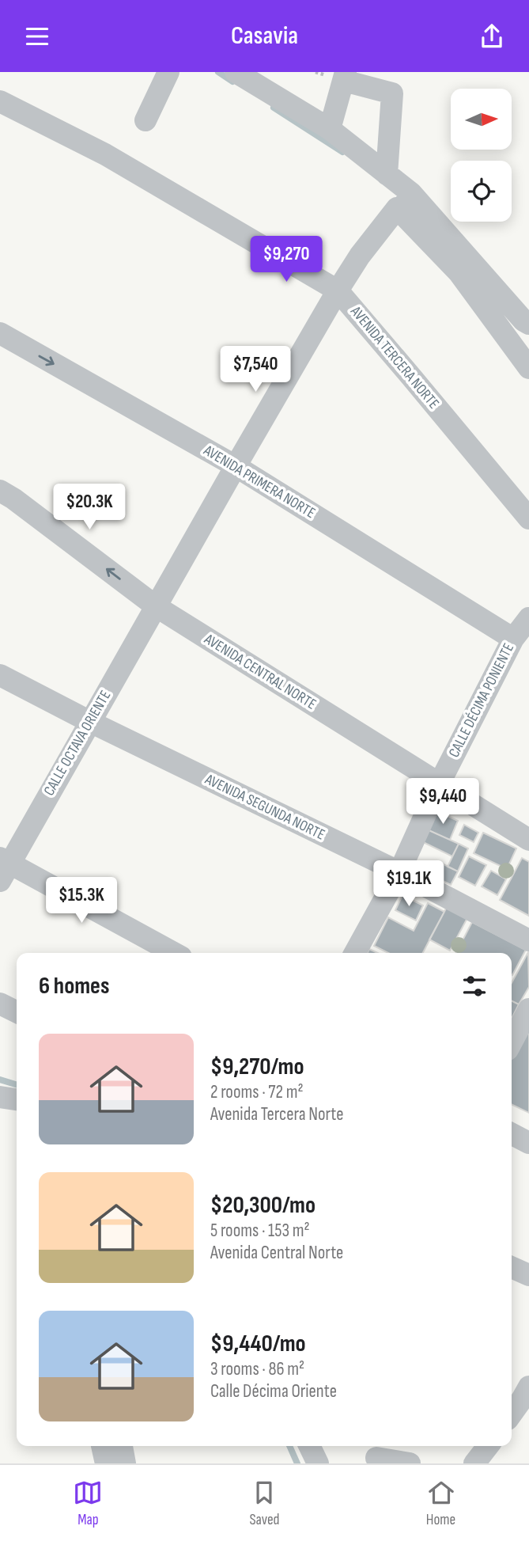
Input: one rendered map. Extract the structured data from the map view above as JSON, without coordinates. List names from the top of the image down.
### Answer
{
  "streets": {
    "street": [
      "AVENIDA TERCERA NORTE",
      "AVENIDA PRIMERA NORTE",
      "AVENIDA CENTRAL NORTE",
      "CALLE DÉCIMA PONIENTE",
      "CALLE OCTAVA ORIENTE",
      "AVENIDA SEGUNDA NORTE"
    ]
  },
  "crossings": [
    ["AVENIDA TERCERA NORTE", "CALLE OCTAVA ORIENTE"],
    ["AVENIDA PRIMERA NORTE", "CALLE DÉCIMA PONIENTE"],
    ["AVENIDA PRIMERA NORTE", "CALLE OCTAVA ORIENTE"],
    ["AVENIDA CENTRAL NORTE", "CALLE DÉCIMA PONIENTE"],
    ["AVENIDA CENTRAL NORTE", "CALLE OCTAVA ORIENTE"],
    ["CALLE DÉCIMA PONIENTE", "AVENIDA SEGUNDA NORTE"],
    ["CALLE OCTAVA ORIENTE", "AVENIDA SEGUNDA NORTE"]
  ],
  "one_way": ["AVENIDA PRIMERA NORTE"],
  "north": "right",
  "page": {
    "header": "Casavia",
    "price": [
      "$9,270",
      "$7,540",
      "$20.3K",
      "$9,440",
      "$19.1K",
      "$15.3K"
    ],
    "heading": "6 homes",
    "list": [
      {
        "name": "$9,270/mo",
        "note": "2 rooms · 72 m² · Avenida Tercera Norte"
      },
      {
        "name": "$20,300/mo",
        "note": "5 rooms · 153 m² · Avenida Central Norte"
      },
      {
        "name": "$9,440/mo",
        "note": "3 rooms · 86 m² · Calle Décima Oriente"
      }
    ],
    "tabs": ["Map", "Saved", "Home"]
  }
}
